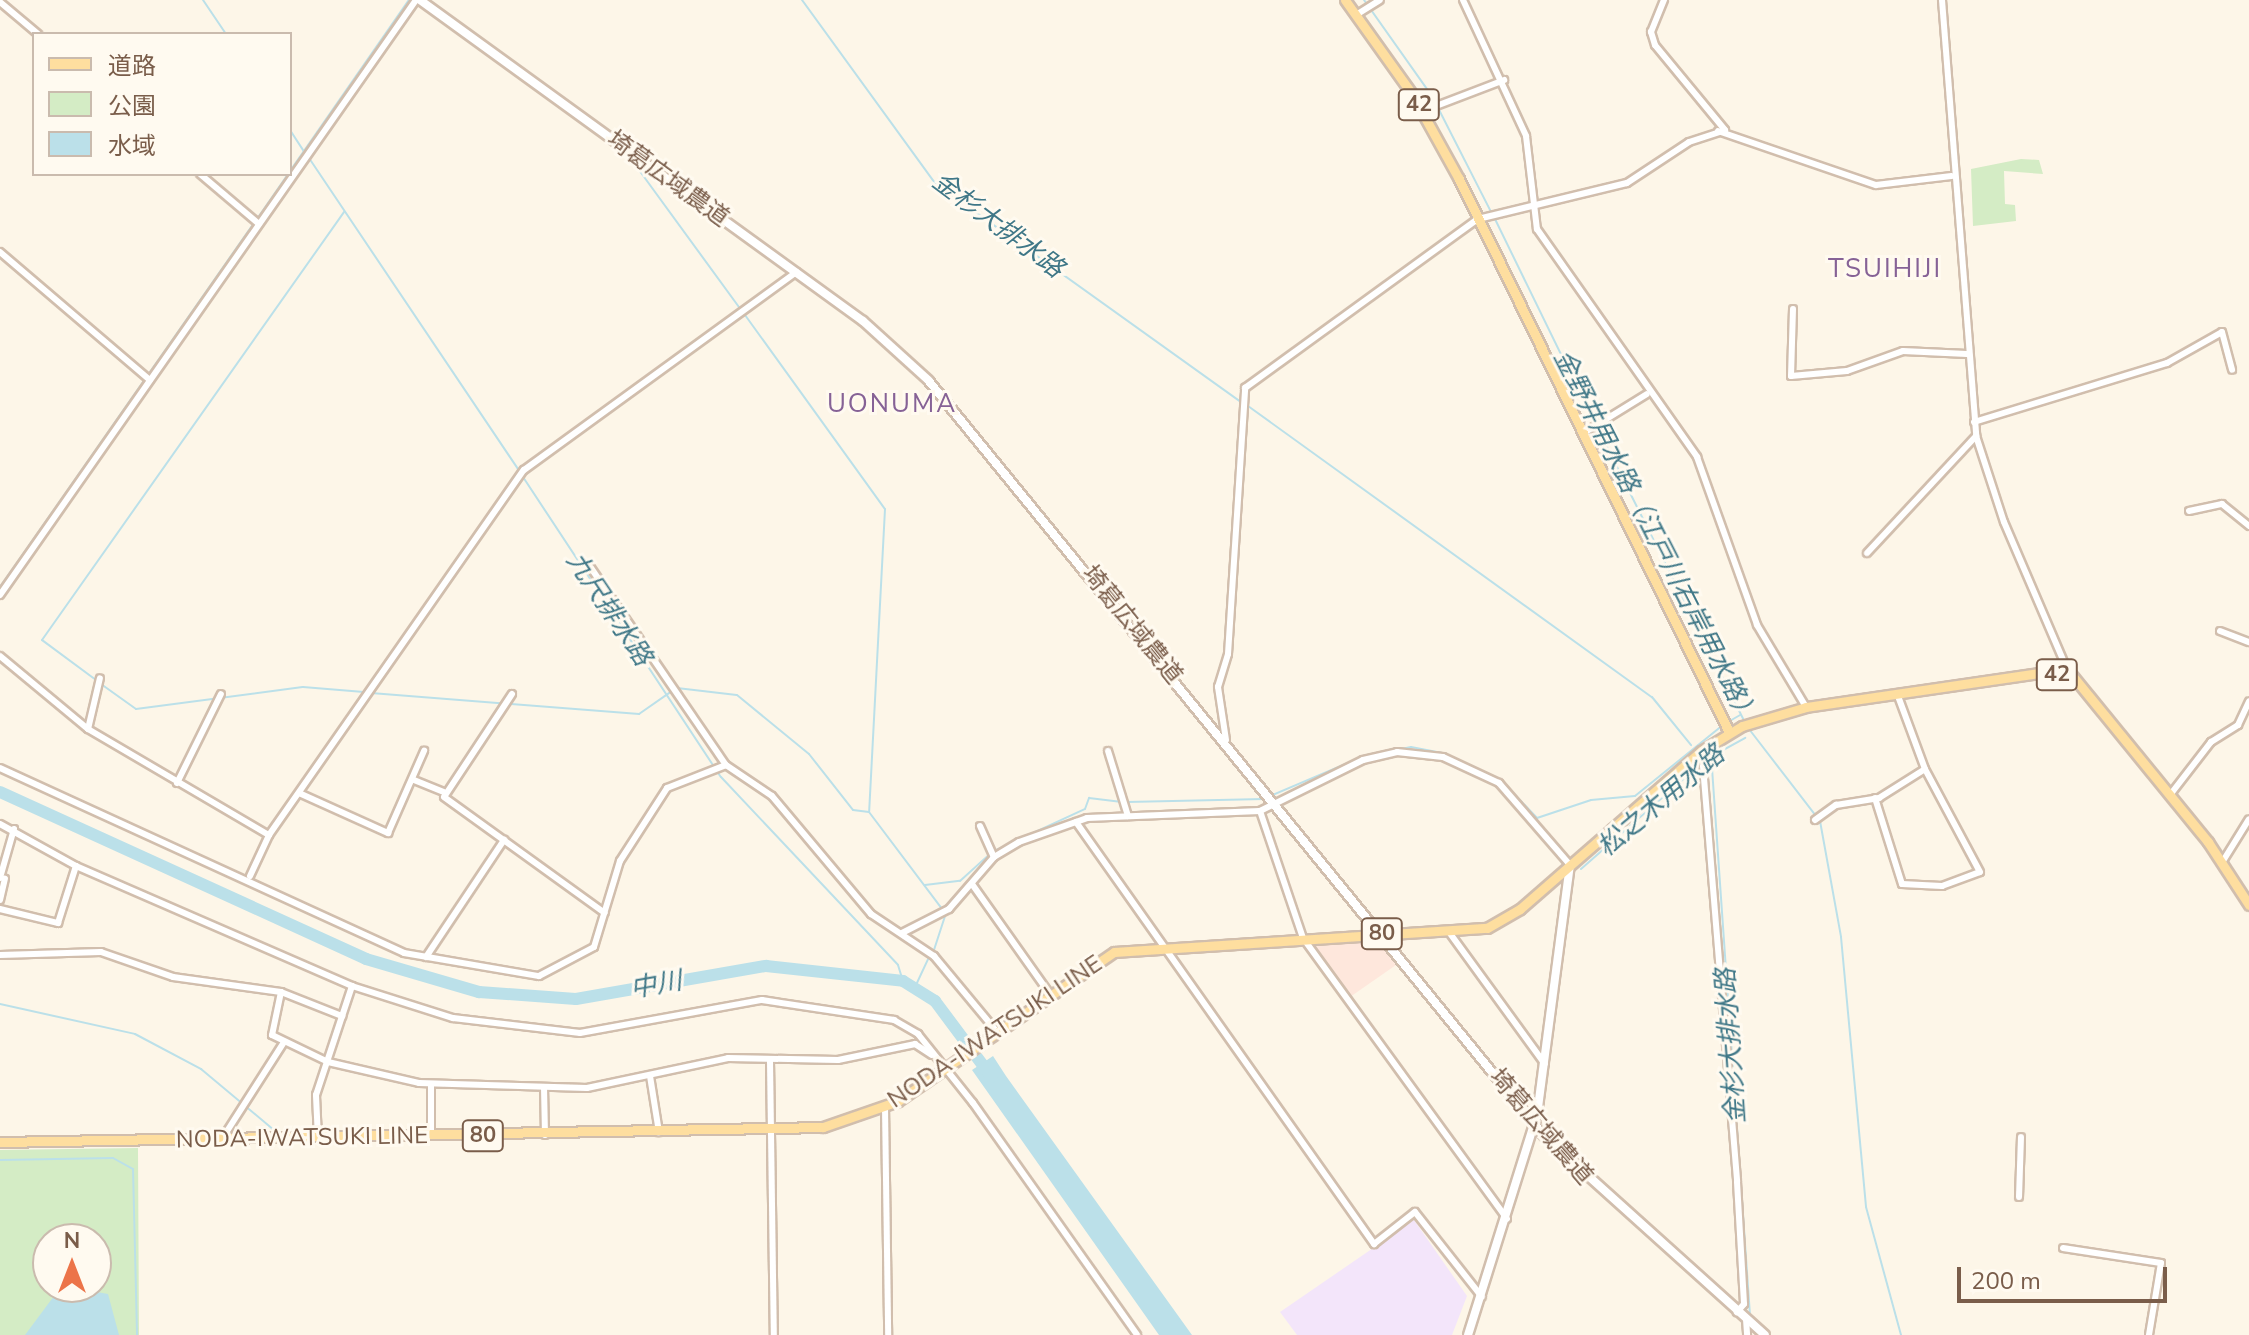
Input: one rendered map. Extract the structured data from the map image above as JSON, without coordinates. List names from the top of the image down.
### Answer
{
  "streets": {
    "main road": ["42", "80", "NODA-IWATSUKI LINE"],
    "street": ["埼葛広域農道"]
  },
  "crossings": [
    ["42", "NODA-IWATSUKI LINE"],
    ["埼葛広域農道", "NODA-IWATSUKI LINE"]
  ],
  "districts": ["TSUIHIJI", "UONUMA"],
  "water": [
    "金杉大排水路",
    "金野井用水路（江戸川右岸用水路）",
    "九尺排水路",
    "松之木用水路",
    "中川"
  ],
  "legend": ["道路", "公園", "水域"],
  "scale_bar": "200 m",
  "north": "top"
}
